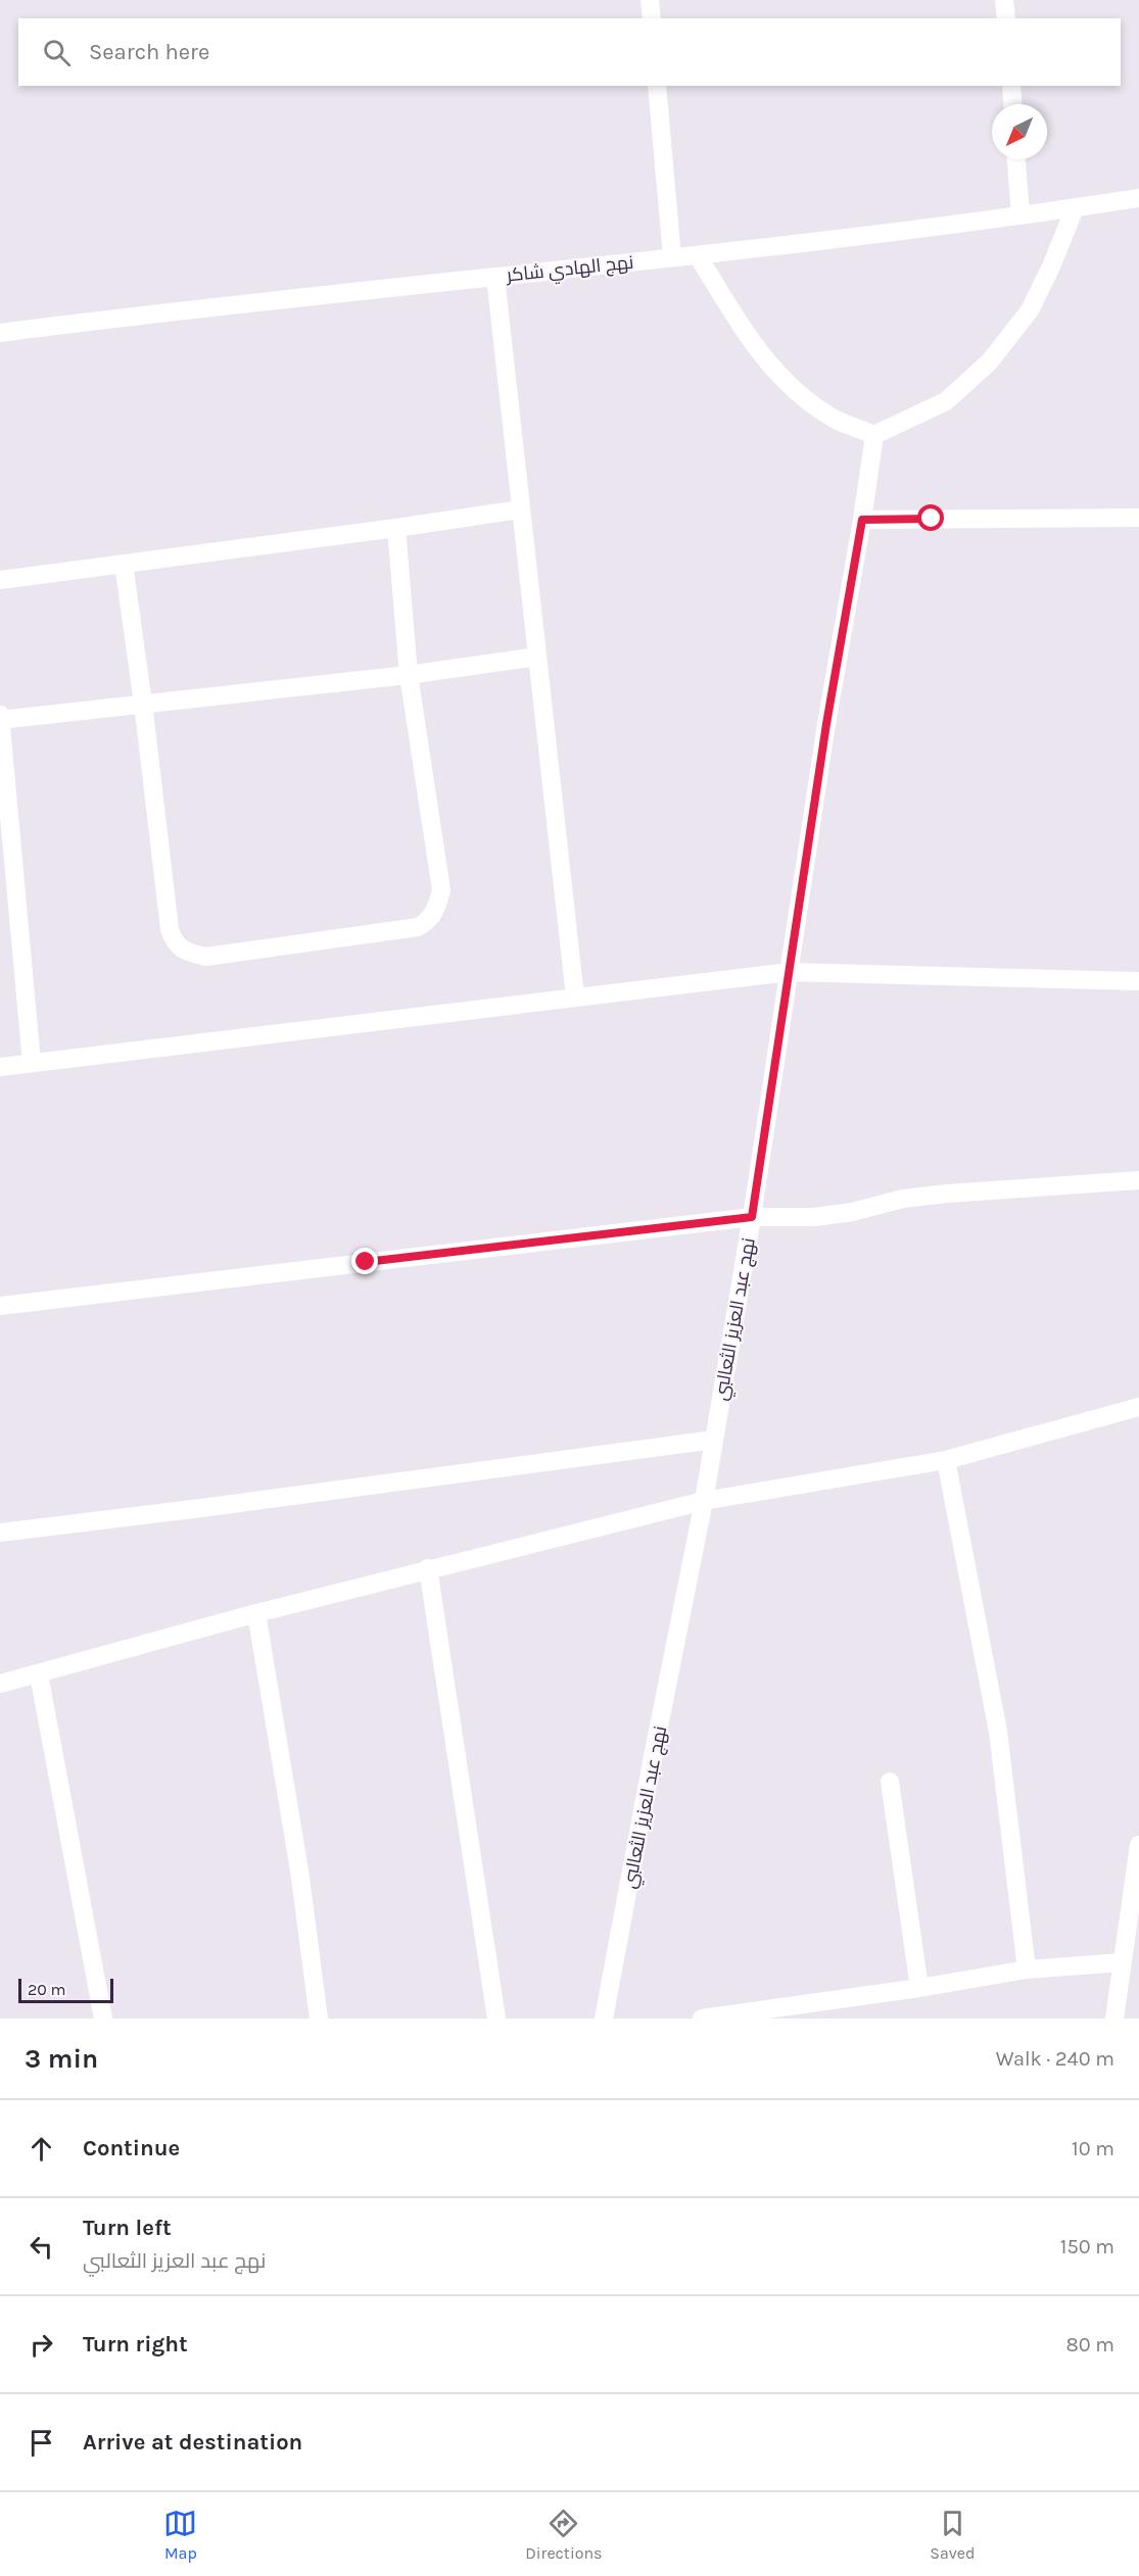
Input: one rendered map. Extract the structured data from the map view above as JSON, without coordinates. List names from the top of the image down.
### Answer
{
  "streets": {
    "street": ["نهج الهادي شاكر", "نهج عبد العزيز الثعالبي"]
  },
  "scale_bar": "20 m",
  "north": "bottom left",
  "page": {
    "search": "Search here",
    "scale": "20 m",
    "heading": ["3 min", "Walk · 240 m"],
    "list": [
      ["Continue", "10 m"],
      ["Turn left", "نهج عبد العزيز الثعالبي", "150 m"],
      ["Turn right", "80 m"],
      "Arrive at destination"
    ],
    "nav": ["Map", "Directions", "Saved"]
  }
}
